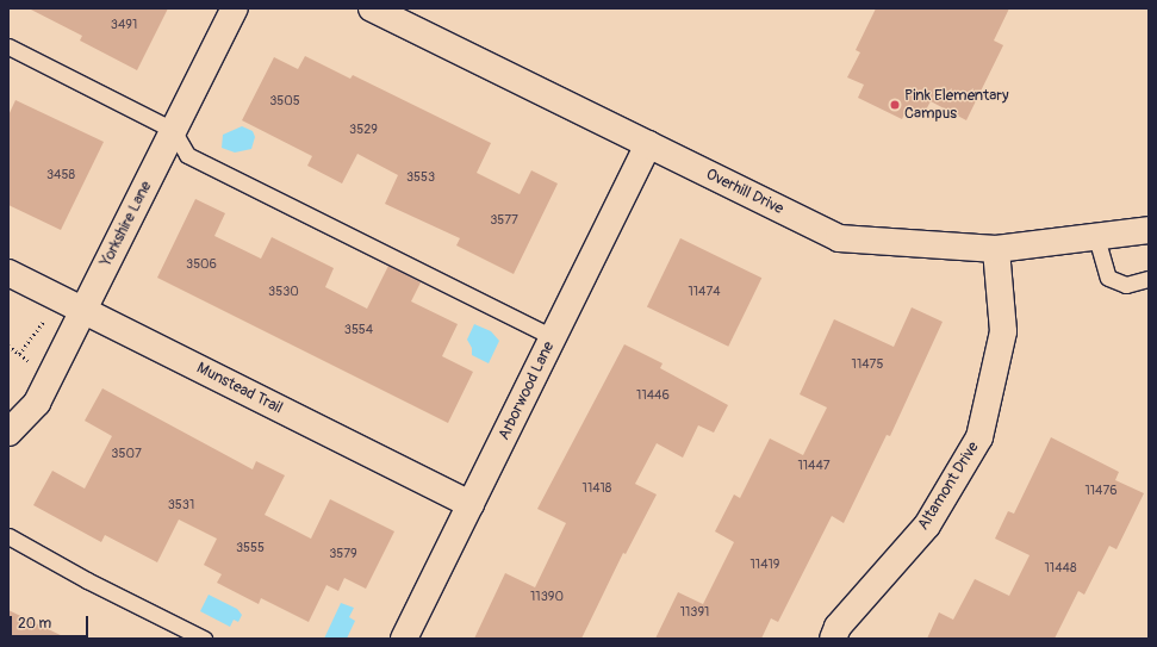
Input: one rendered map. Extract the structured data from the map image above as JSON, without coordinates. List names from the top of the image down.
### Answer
{
  "streets": {
    "street": [
      "Overhill Drive",
      "Yorkshire Lane",
      "Munstead Trail",
      "Arborwood Lane",
      "Altamont Drive"
    ]
  },
  "crossings": [
    ["Overhill Drive", "Arborwood Lane"],
    ["Overhill Drive", "Altamont Drive"],
    ["Yorkshire Lane", "Munstead Trail"],
    ["Munstead Trail", "Arborwood Lane"]
  ],
  "places": ["Pink Elementary Campus"],
  "house_numbers": [
    "3491",
    "3505",
    "3529",
    "3458",
    "3553",
    "3577",
    "3506",
    "3530",
    "11474",
    "3554",
    "11475",
    "11446",
    "3507",
    "11447",
    "11418",
    "11476",
    "3531",
    "3555",
    "3579",
    "11419",
    "11448",
    "11390",
    "11391"
  ],
  "scale_bar": "20 m"
}
